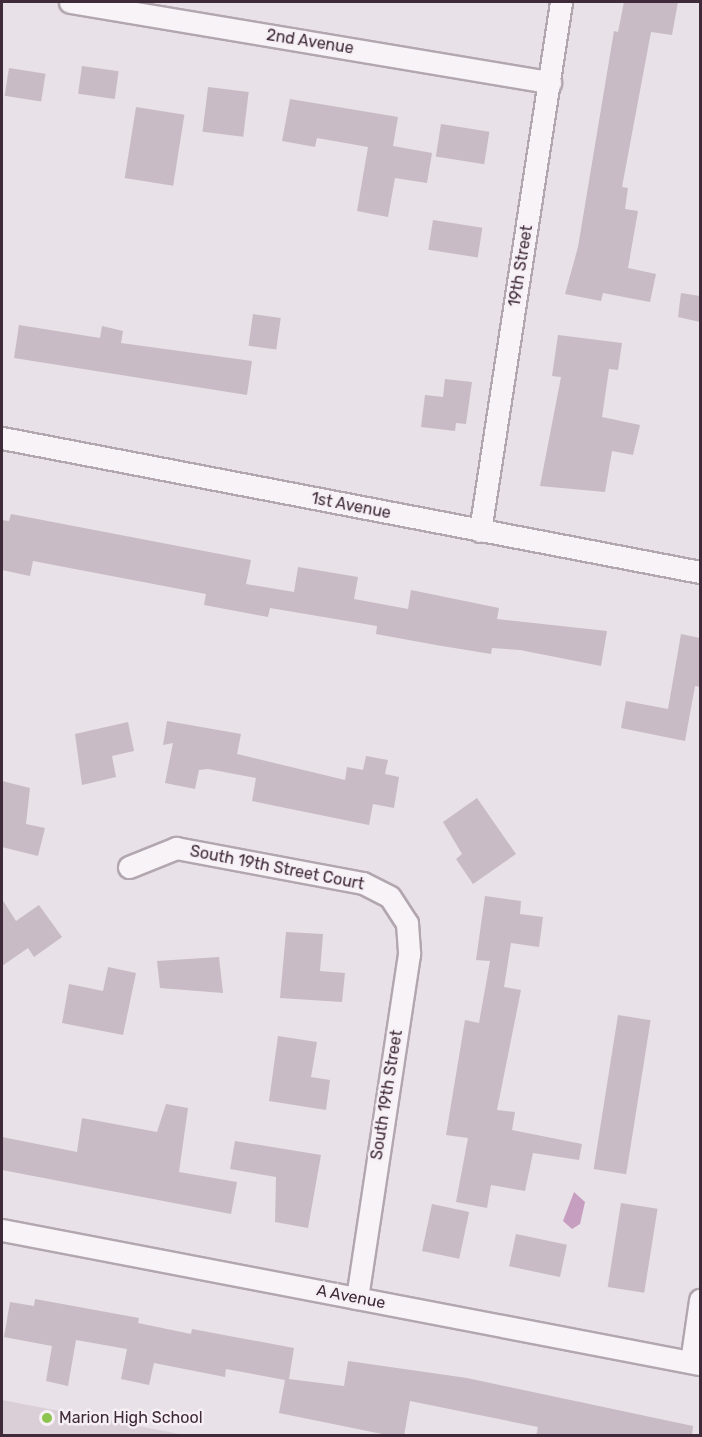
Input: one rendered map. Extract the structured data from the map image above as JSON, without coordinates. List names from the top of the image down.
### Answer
{
  "streets": {
    "street": [
      "2nd Avenue",
      "19th Street",
      "1st Avenue",
      "South 19th Street Court",
      "South 19th Street",
      "A Avenue"
    ]
  },
  "crossings": [
    ["2nd Avenue", "19th Street"],
    ["19th Street", "1st Avenue"],
    ["South 19th Street Court", "South 19th Street"],
    ["South 19th Street", "A Avenue"]
  ],
  "places": ["Marion High School"]
}
